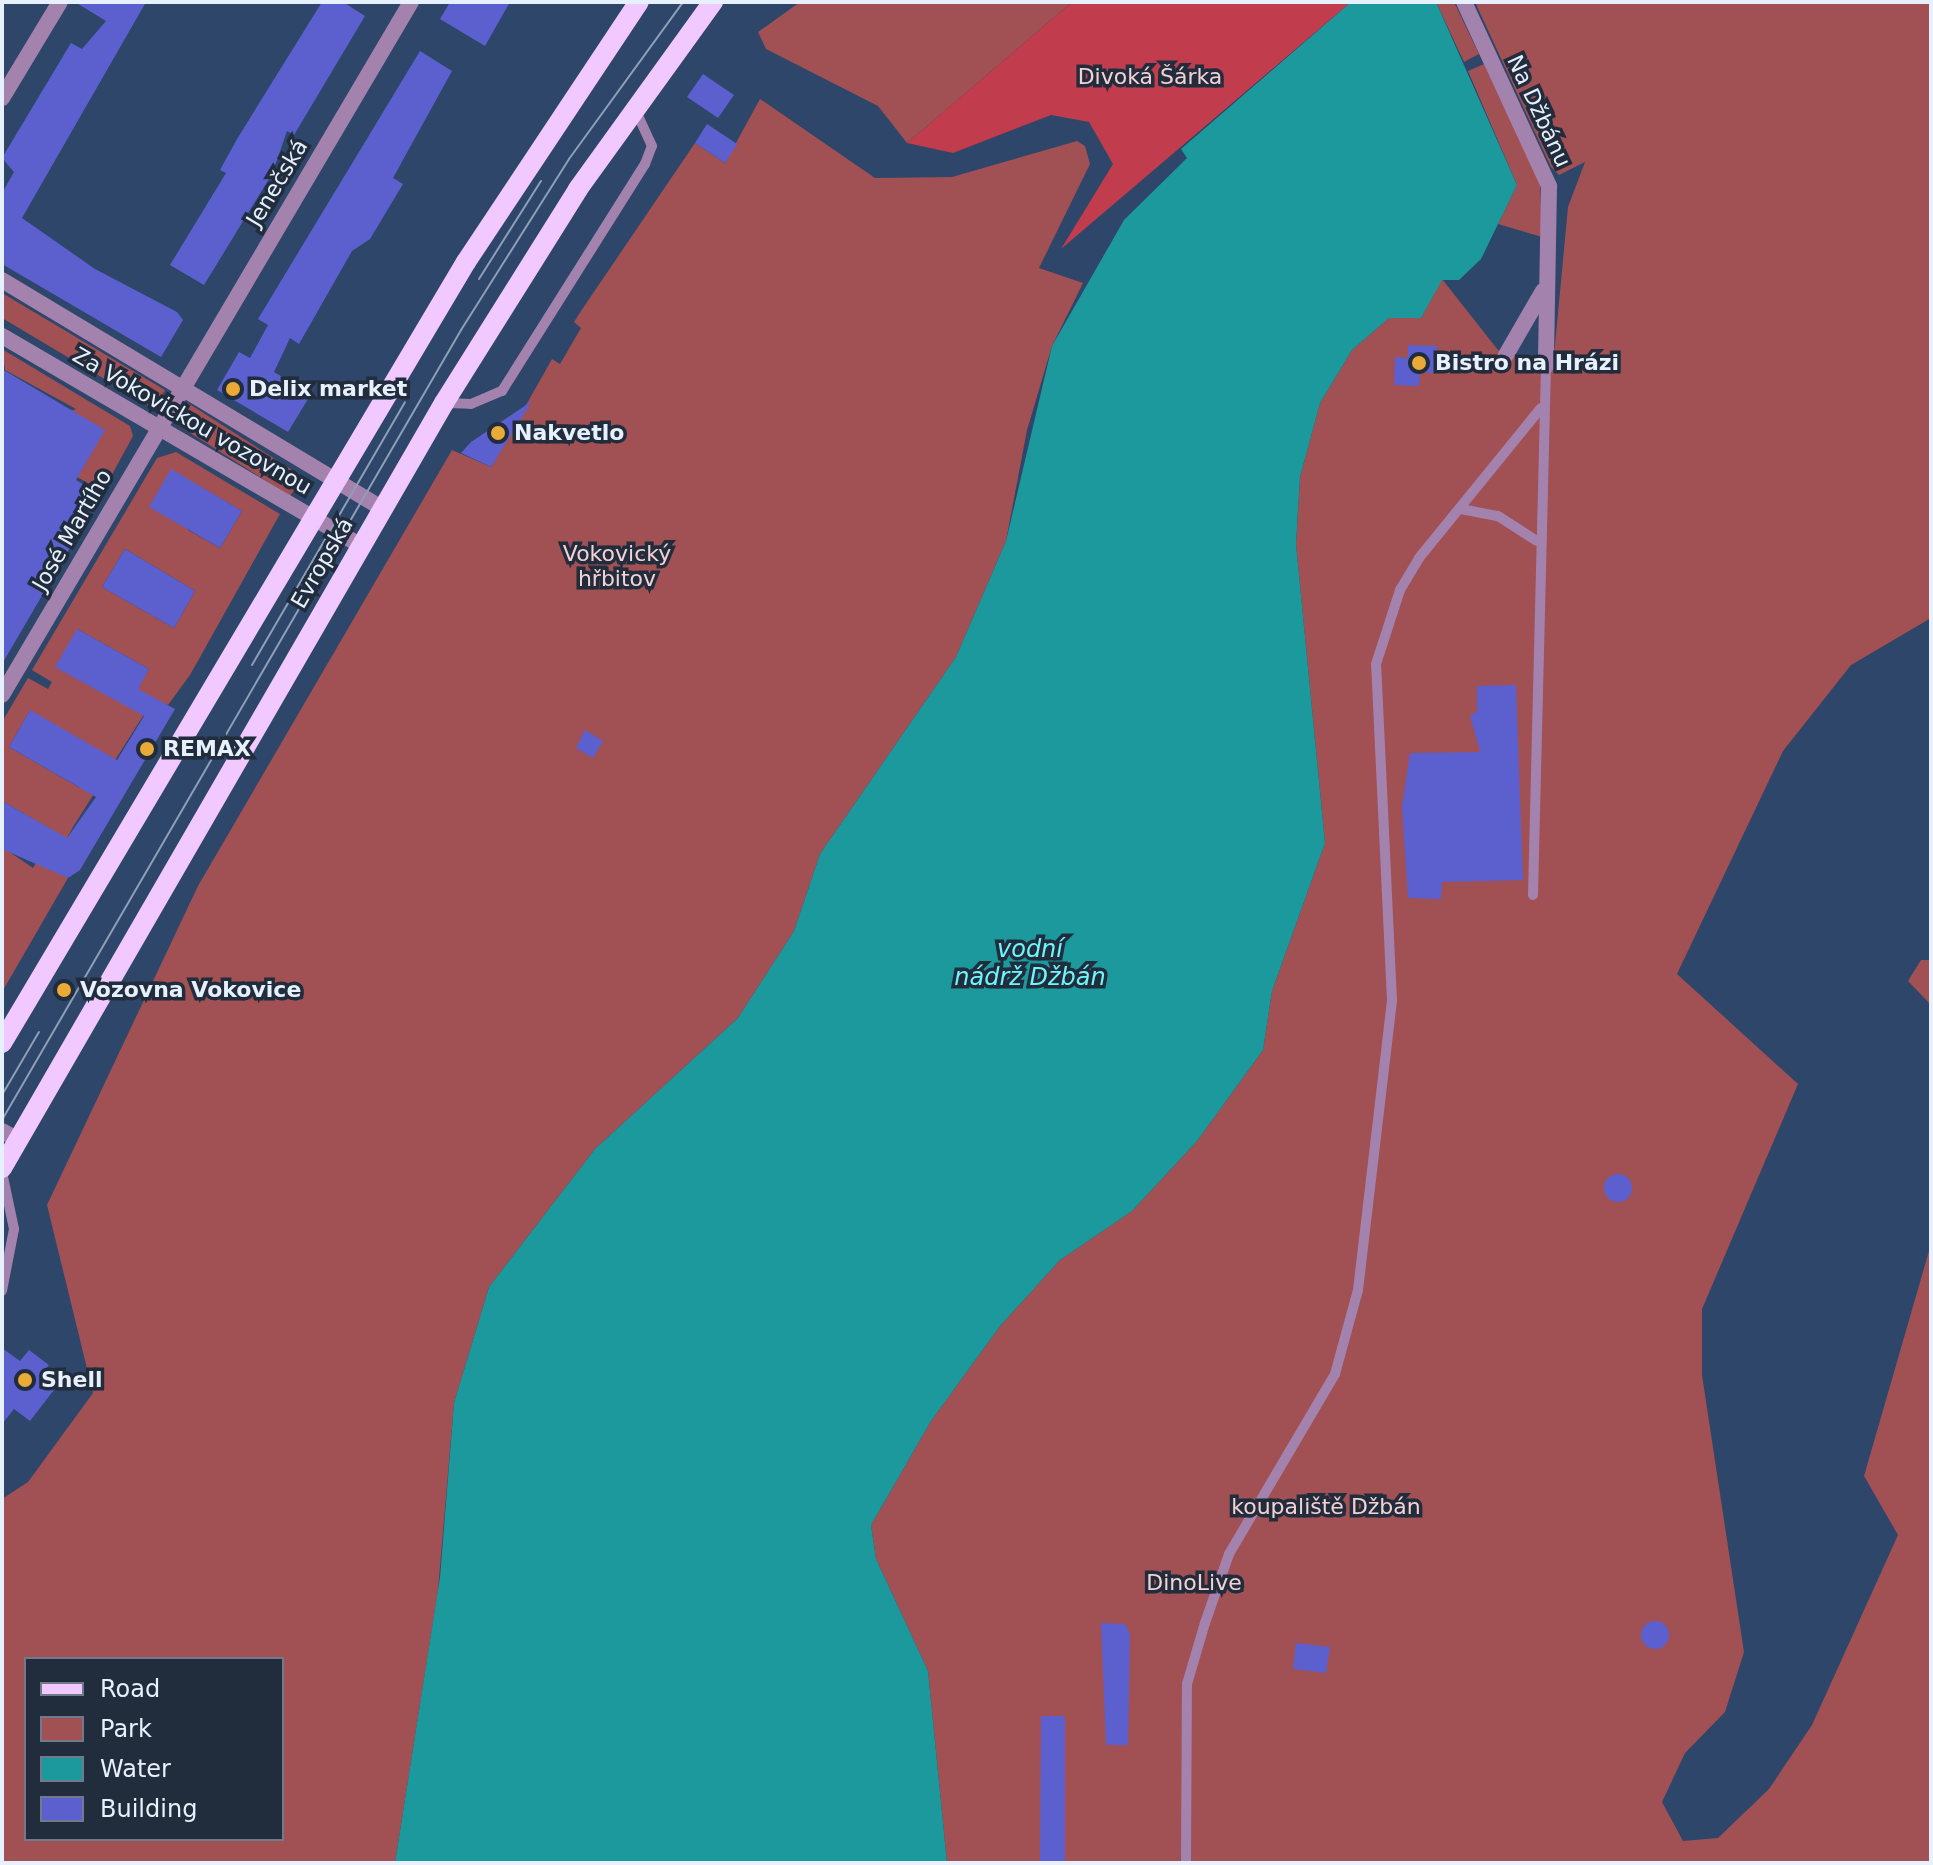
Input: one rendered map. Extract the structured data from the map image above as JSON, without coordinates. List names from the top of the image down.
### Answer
{
  "streets": {
    "main road": ["Evropská"],
    "street": [
      "Na Džbánu",
      "Jenečská",
      "Za Vokovickou vozovnou",
      "José Martího"
    ]
  },
  "crossings": [
    ["Jenečská", "Za Vokovickou vozovnou"],
    ["Jenečská", "José Martího"],
    ["Za Vokovickou vozovnou", "José Martího"],
    ["Za Vokovickou vozovnou", "Evropská"]
  ],
  "water": ["vodní nádrž Džbán"],
  "parks": [
    "Divoká Šárka",
    "Vokovický hřbitov",
    "koupaliště Džbán",
    "DinoLive"
  ],
  "places": [
    "Bistro na Hrázi",
    "Delix market",
    "Nakvetlo",
    "REMAX",
    "Vozovna Vokovice",
    "Shell"
  ],
  "legend": [
    "Road",
    "Park",
    "Water",
    "Building"
  ]
}
